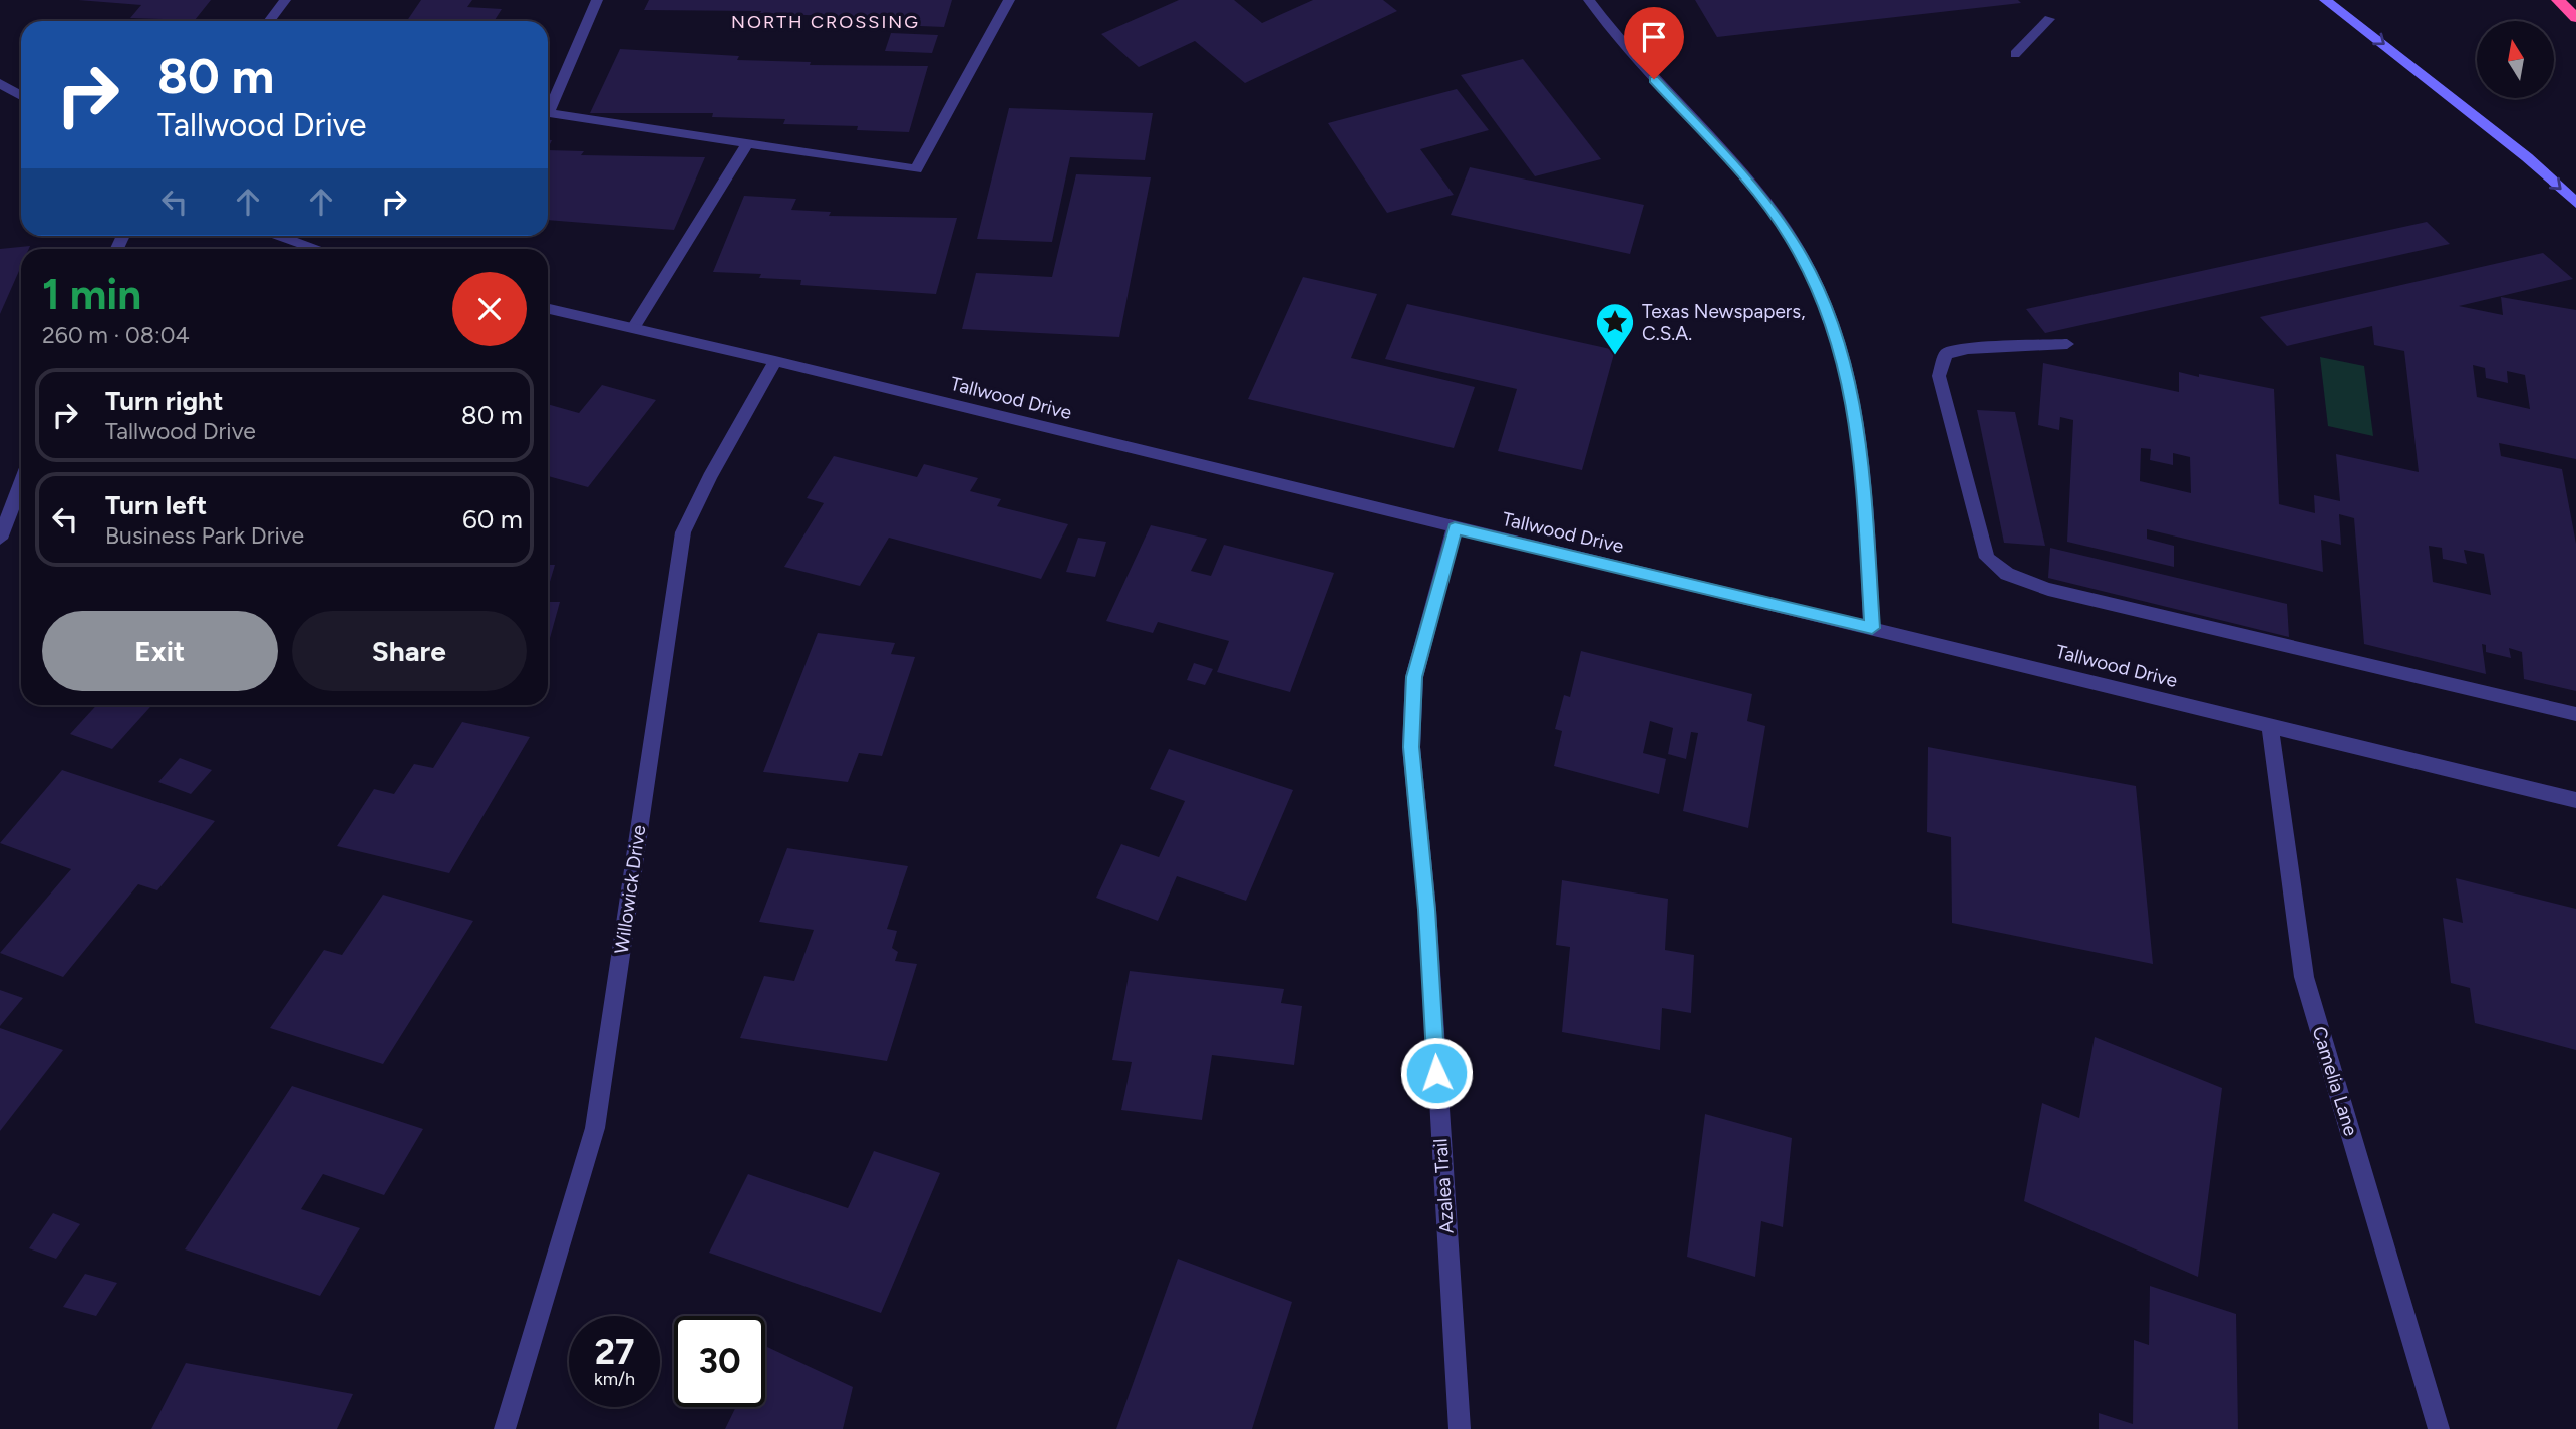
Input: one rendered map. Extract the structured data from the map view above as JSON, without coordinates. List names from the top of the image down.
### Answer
{
  "streets": {
    "street": [
      "Tallwood Drive",
      "Willowick Drive",
      "Camelia Lane",
      "Azalea Trail"
    ]
  },
  "crossings": [
    ["Tallwood Drive", "Willowick Drive"],
    ["Tallwood Drive", "Camelia Lane"],
    ["Tallwood Drive", "Azalea Trail"]
  ],
  "districts": ["NORTH CROSSING"],
  "places": {
    "place": ["Texas Newspapers, C.S.A."]
  },
  "north": "top",
  "page": {
    "turn": ["80 m", "Tallwood Drive"],
    "heading": ["1 min", "260 m · 08:04"],
    "list": [
      {
        "name": "Turn right",
        "note": "Tallwood Drive",
        "value": "80 m"
      },
      {
        "name": "Turn left",
        "note": "Business Park Drive",
        "value": "60 m"
      }
    ],
    "buttons": ["Exit", "Share"],
    "speed": "27 km/h",
    "limit": "30"
  }
}
